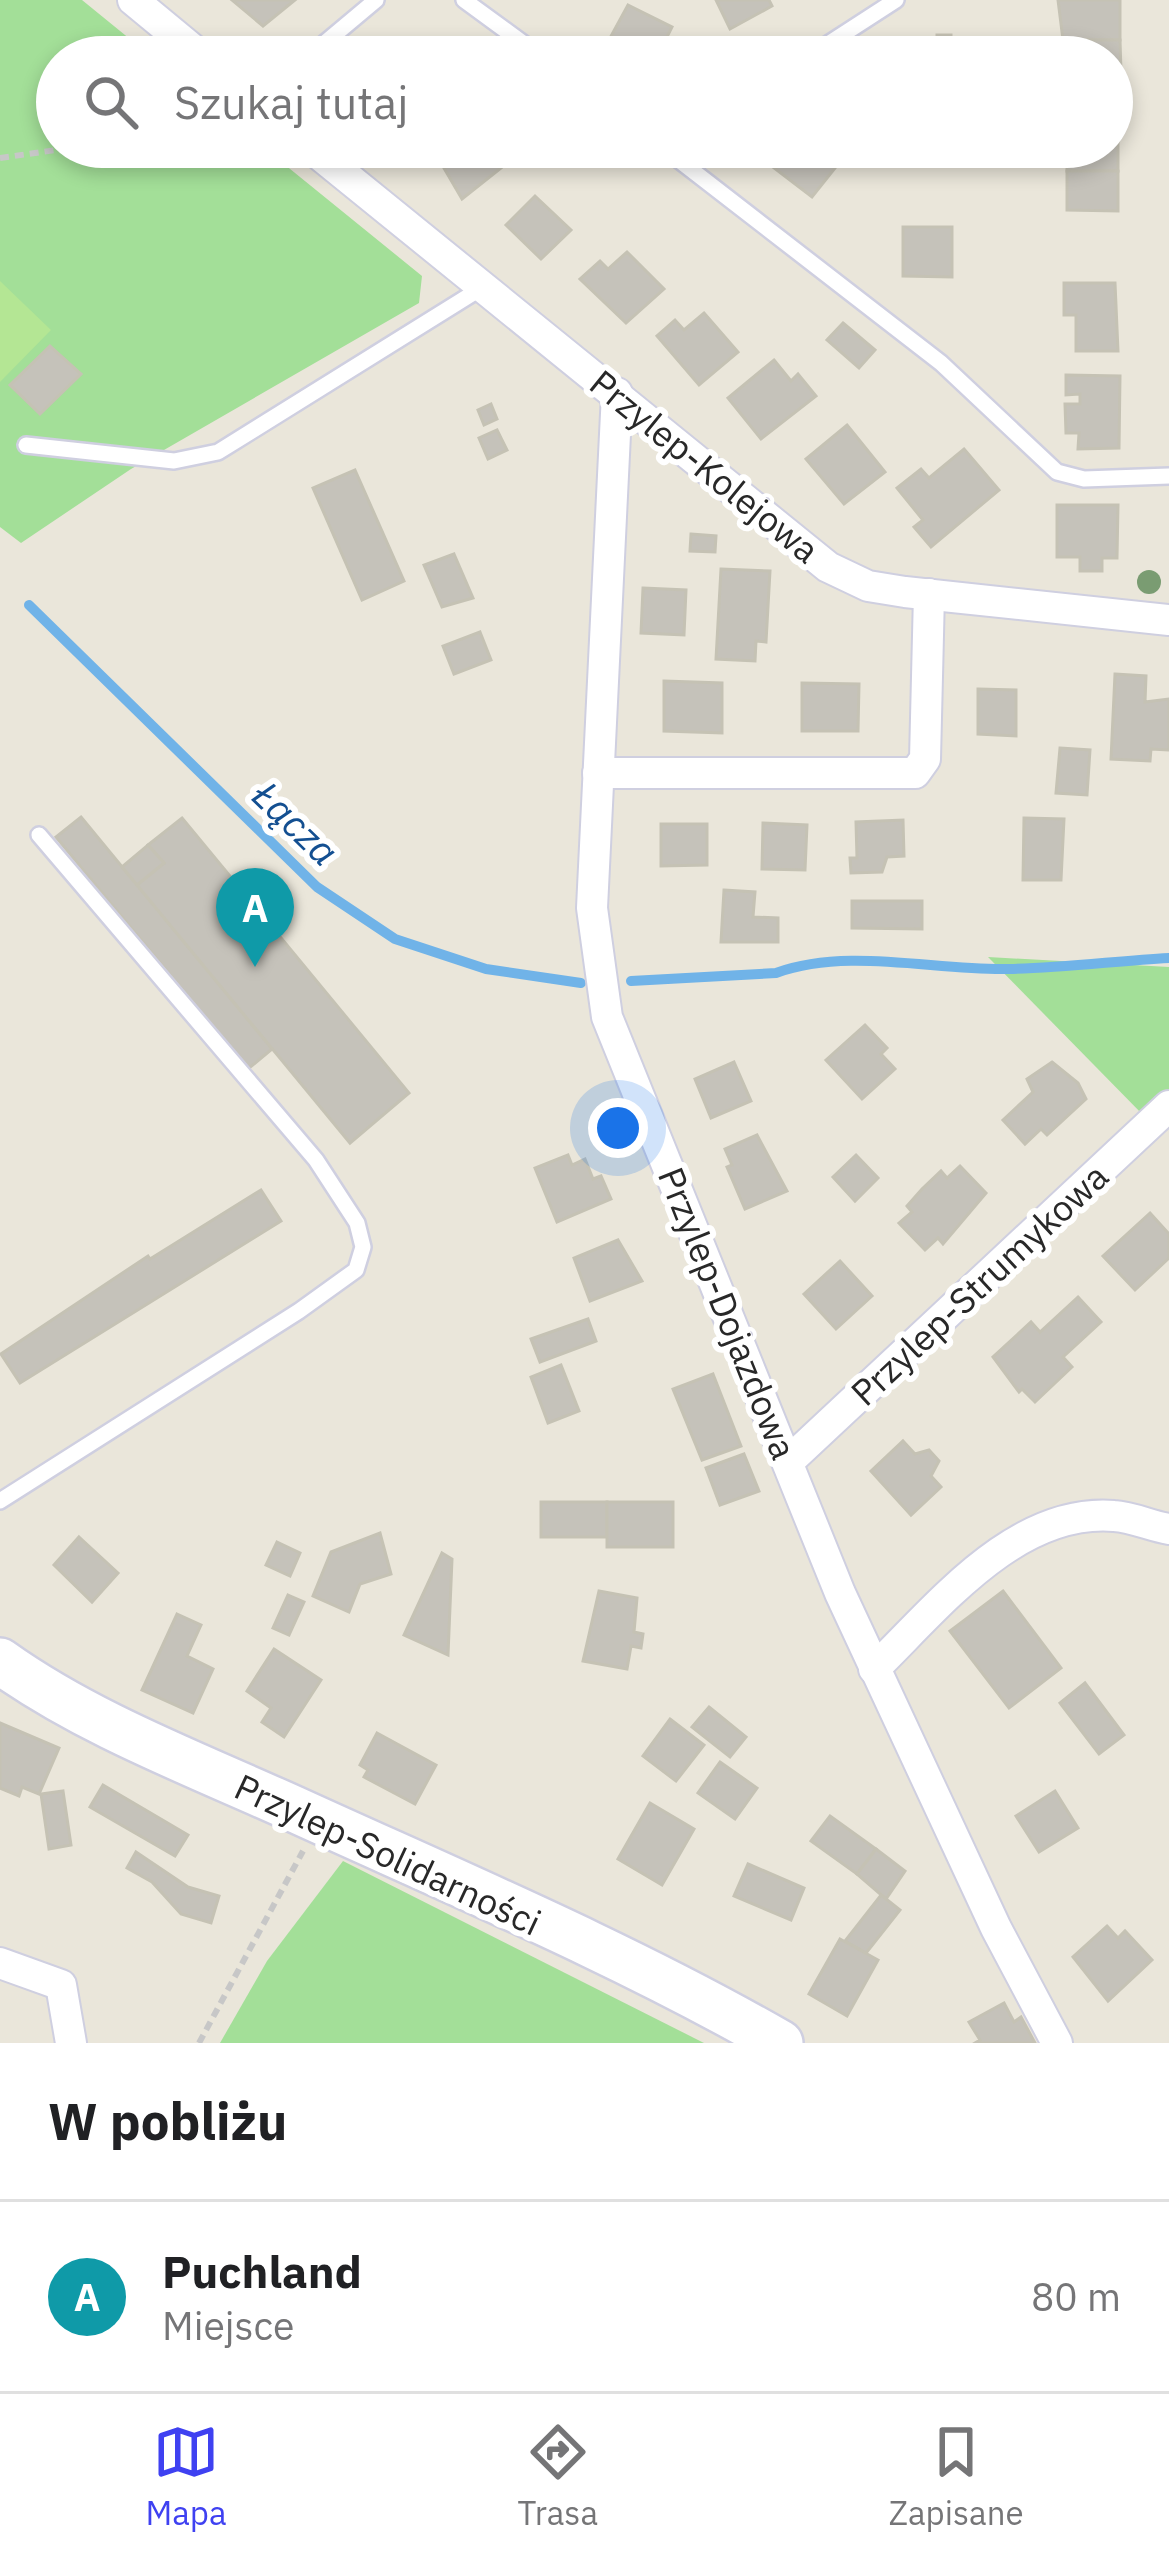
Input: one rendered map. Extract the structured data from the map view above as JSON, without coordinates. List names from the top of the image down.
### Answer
{
  "streets": {
    "main road": ["Przylep-Solidarności"],
    "street": ["Przylep-Kolejowa", "Przylep-Strumykowa", "Przylep-Dojazdowa"]
  },
  "crossings": [
    ["Przylep-Kolejowa", "Przylep-Dojazdowa"],
    ["Przylep-Strumykowa", "Przylep-Dojazdowa"]
  ],
  "water": ["Łącza"],
  "page": {
    "search": "Szukaj tutaj",
    "pins": "A",
    "heading": "W pobliżu",
    "list": [
      {
        "mark": "A",
        "name": "Puchland",
        "note": "Miejsce",
        "value": "80 m"
      }
    ],
    "nav": ["Mapa", "Trasa", "Zapisane"]
  }
}
